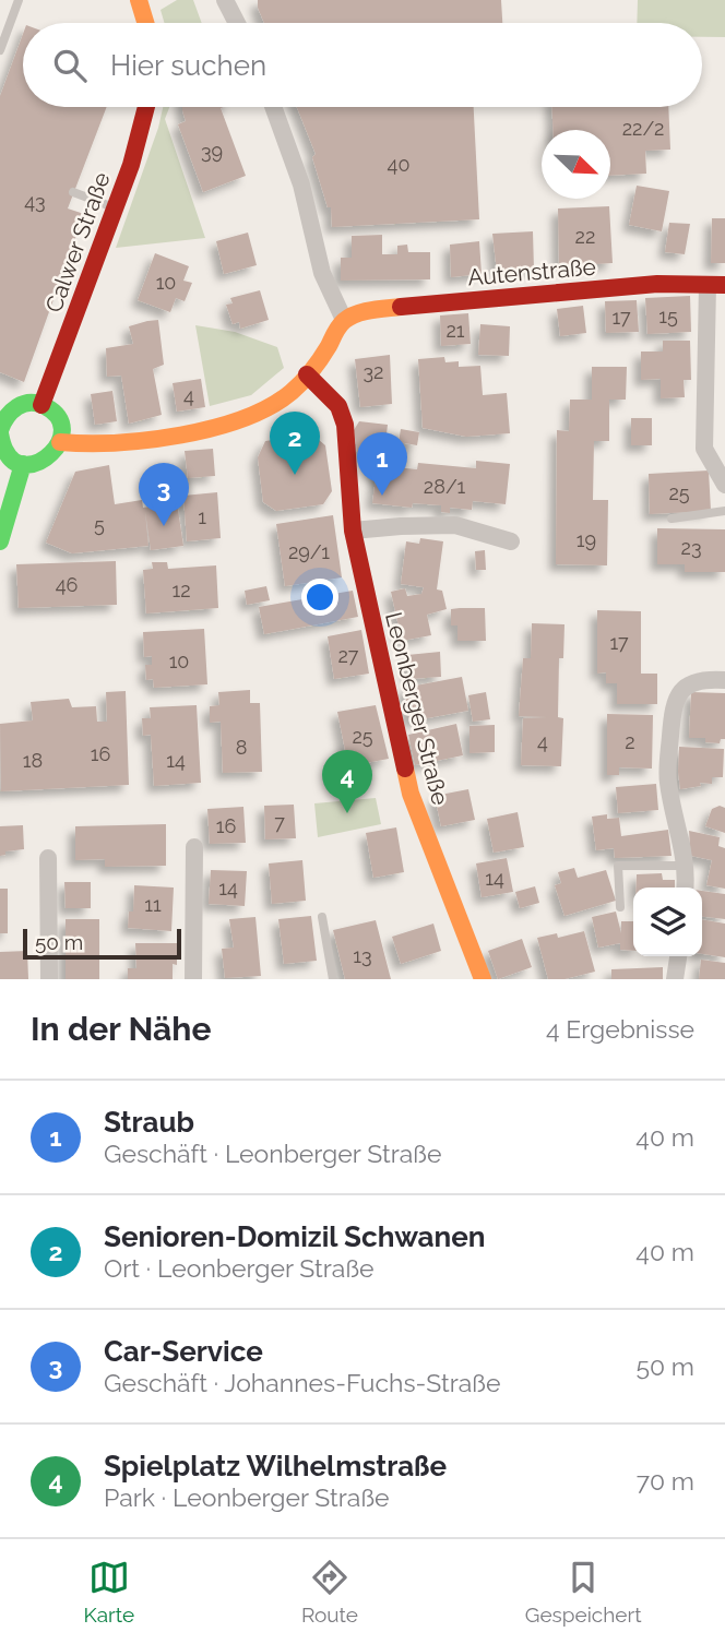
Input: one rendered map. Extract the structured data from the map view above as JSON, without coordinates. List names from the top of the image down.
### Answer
{
  "streets": {
    "street": ["Calwer Straße", "Autenstraße", "Leonberger Straße"]
  },
  "house_numbers": [
    "22/2",
    "39",
    "40",
    "43",
    "22",
    "10",
    "15",
    "17",
    "21",
    "32",
    "4",
    "28/1",
    "25",
    "1",
    "5",
    "19",
    "23",
    "29/1",
    "46",
    "12",
    "17",
    "27",
    "10",
    "25",
    "4",
    "2",
    "8",
    "16",
    "18",
    "14",
    "7",
    "16",
    "14",
    "14",
    "11",
    "13"
  ],
  "scale_bar": "50 m",
  "north": "bottom right",
  "page": {
    "search": "Hier suchen",
    "pins": [
      "2",
      "1",
      "3",
      "4"
    ],
    "scale": "50 m",
    "heading": ["In der Nähe", "4 Ergebnisse"],
    "list": [
      {
        "mark": "1",
        "name": "Straub",
        "note": "Geschäft · Leonberger Straße",
        "value": "40 m"
      },
      {
        "mark": "2",
        "name": "Senioren-Domizil Schwanen",
        "note": "Ort · Leonberger Straße",
        "value": "40 m"
      },
      {
        "mark": "3",
        "name": "Car-Service",
        "note": "Geschäft · Johannes-Fuchs-Straße",
        "value": "50 m"
      },
      {
        "mark": "4",
        "name": "Spielplatz Wilhelmstraße",
        "note": "Park · Leonberger Straße",
        "value": "70 m"
      }
    ],
    "nav": ["Karte", "Route", "Gespeichert"]
  }
}
